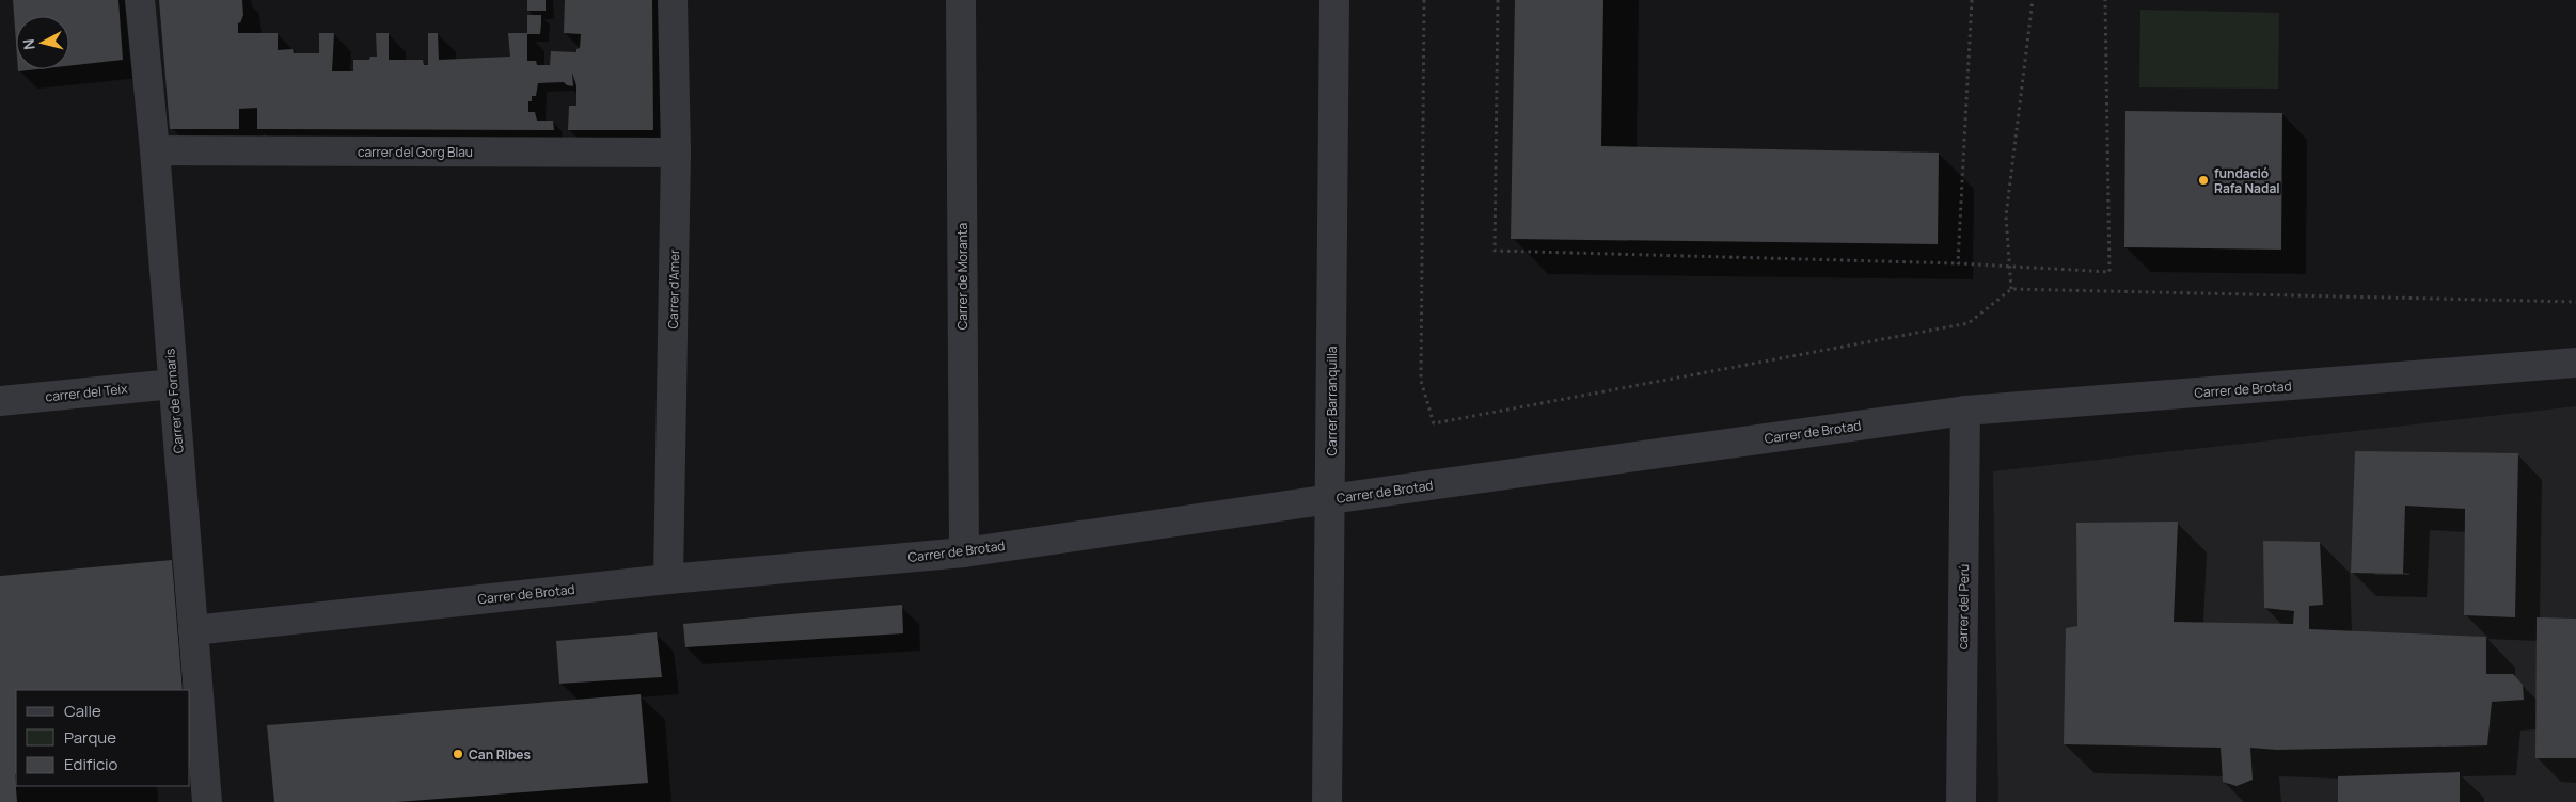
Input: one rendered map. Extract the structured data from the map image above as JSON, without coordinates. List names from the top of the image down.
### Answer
{
  "streets": {
    "street": [
      "carrer del Gorg Blau",
      "Carrer de Moranta",
      "Carrer d'Amer",
      "Carrer de Brotad",
      "carrer del Teix",
      "Carrer de Fornaris",
      "Carrer Barranquilla",
      "carrer del Perú"
    ]
  },
  "crossings": [
    ["carrer del Gorg Blau", "Carrer d'Amer"],
    ["carrer del Gorg Blau", "Carrer de Fornaris"],
    ["Carrer de Moranta", "Carrer de Brotad"],
    ["Carrer d'Amer", "Carrer de Brotad"],
    ["Carrer de Brotad", "Carrer de Fornaris"],
    ["Carrer de Brotad", "Carrer Barranquilla"],
    ["Carrer de Brotad", "carrer del Perú"],
    ["carrer del Teix", "Carrer de Fornaris"]
  ],
  "places": ["fundació Rafa Nadal", "Can Ribes"],
  "legend": ["Calle", "Parque", "Edificio"],
  "north": "left"
}
